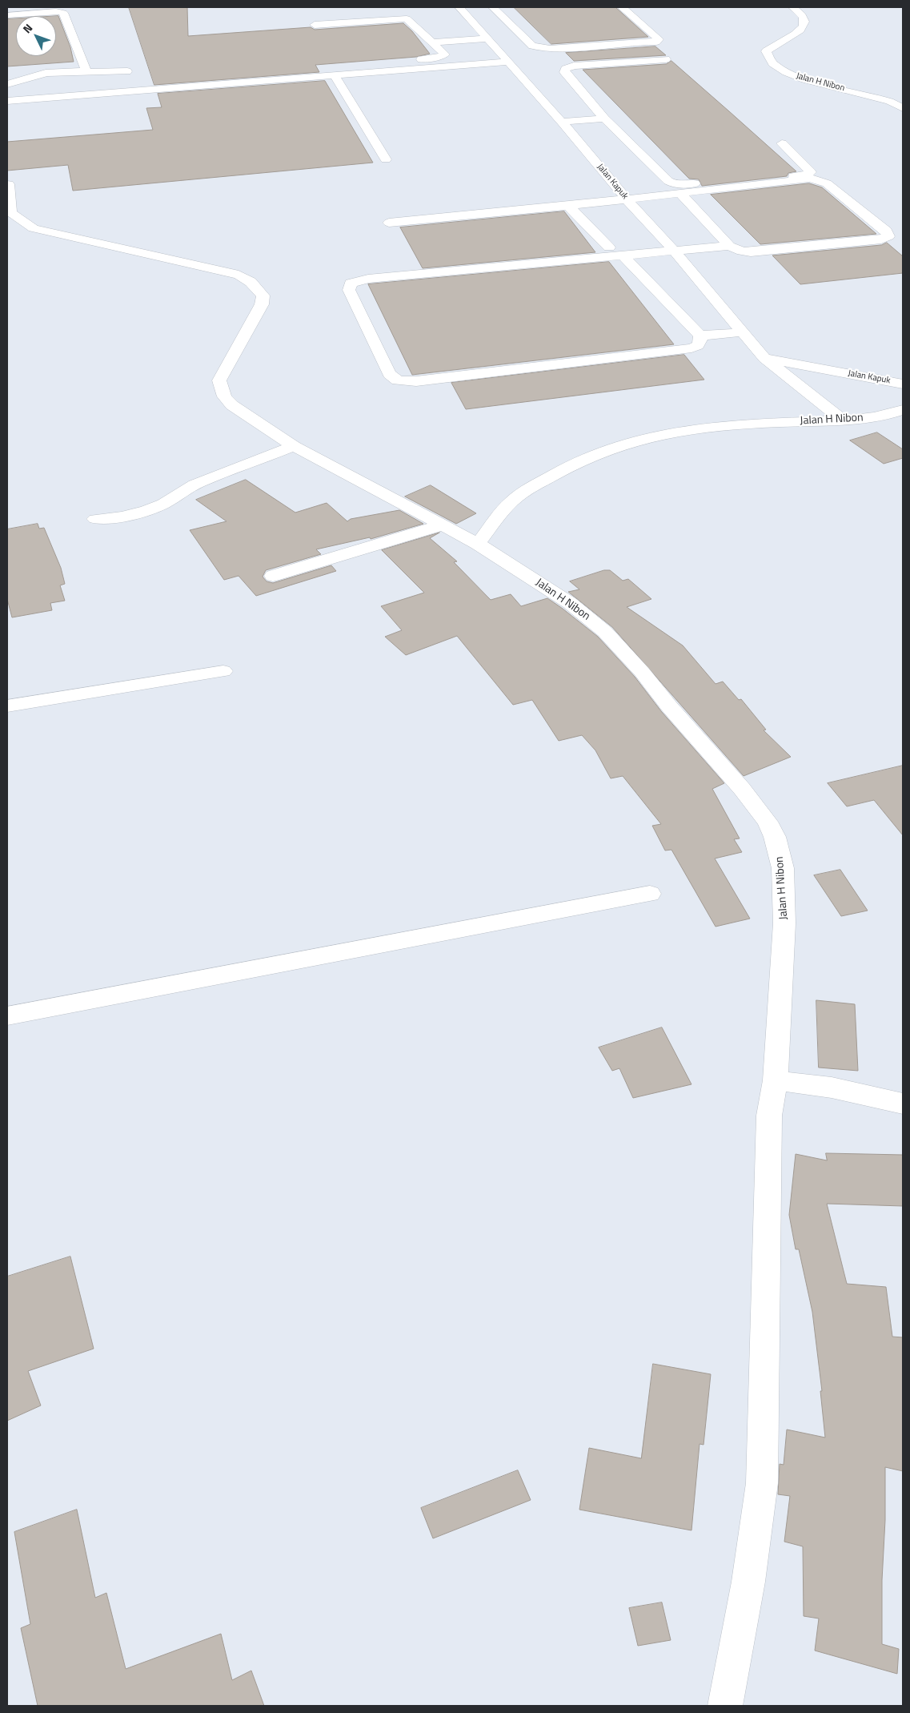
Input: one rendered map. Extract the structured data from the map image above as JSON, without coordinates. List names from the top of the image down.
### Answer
{
  "streets": {
    "street": ["Jalan H Nibon", "Jalan Kapuk"]
  },
  "crossings": [
    ["Jalan H Nibon", "Jalan Kapuk"]
  ],
  "north": "top left"
}
